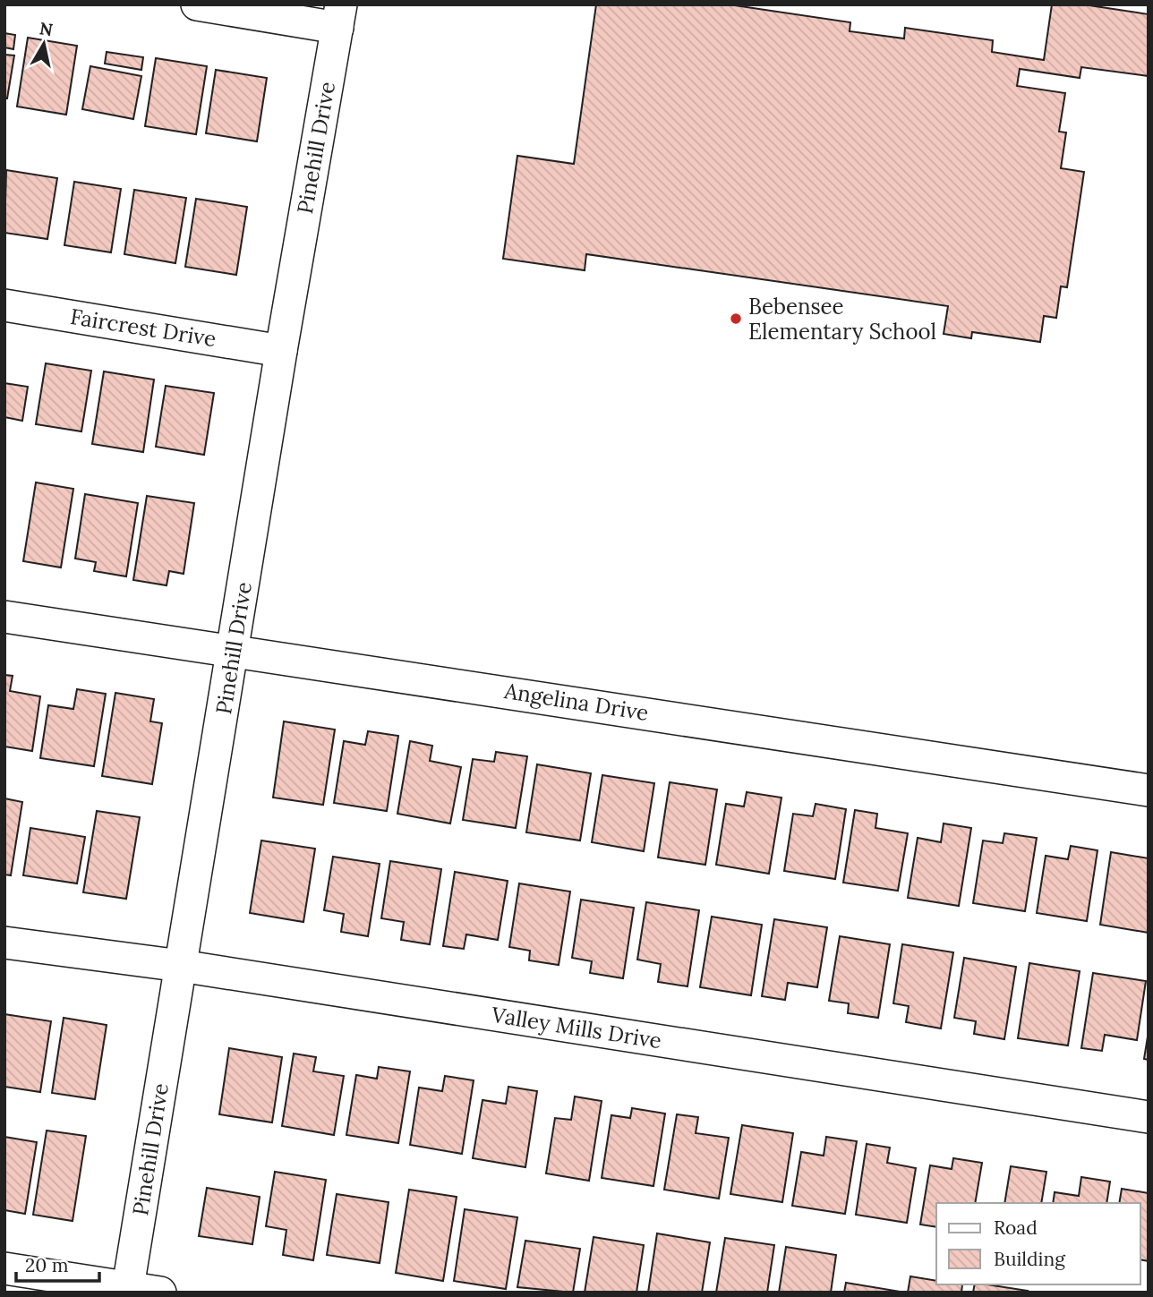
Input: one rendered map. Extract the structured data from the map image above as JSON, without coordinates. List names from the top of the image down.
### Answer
{
  "streets": {
    "street": [
      "Pinehill Drive",
      "Faircrest Drive",
      "Angelina Drive",
      "Valley Mills Drive"
    ]
  },
  "crossings": [
    ["Pinehill Drive", "Faircrest Drive"],
    ["Pinehill Drive", "Angelina Drive"],
    ["Pinehill Drive", "Valley Mills Drive"]
  ],
  "places": ["Bebensee Elementary School"],
  "legend": ["Road", "Building"],
  "scale_bar": "20 m",
  "north": "top"
}
